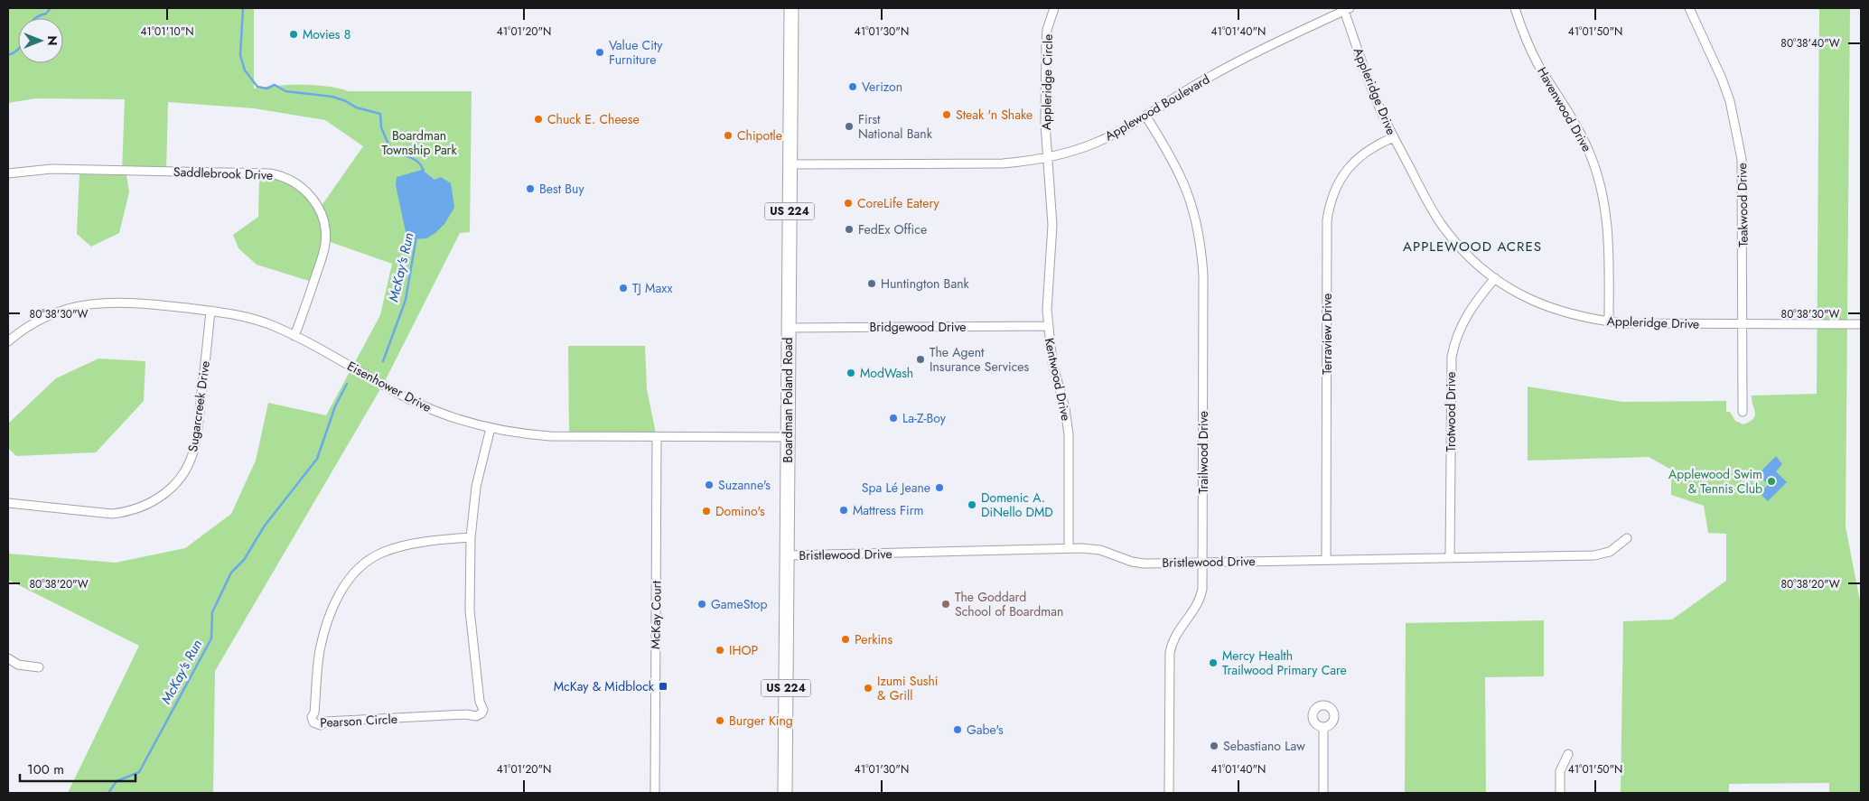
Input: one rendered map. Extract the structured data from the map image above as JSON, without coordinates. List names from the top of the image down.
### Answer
{
  "streets": {
    "main road": ["US 224", "Boardman Poland Road"],
    "street": [
      "Appleridge Circle",
      "Appleridge Drive",
      "Applewood Boulevard",
      "Havenwood Drive",
      "Saddlebrook Drive",
      "Teakwood Drive",
      "Bridgewood Drive",
      "Terraview Drive",
      "Kentwood Drive",
      "Eisenhower Drive",
      "Sugarcreek Drive",
      "Trotwood Drive",
      "Trailwood Drive",
      "Bristlewood Drive",
      "McKay Court",
      "Pearson Circle"
    ]
  },
  "crossings": [
    ["Appleridge Circle", "Applewood Boulevard"],
    ["Appleridge Circle", "Kentwood Drive"],
    ["Appleridge Drive", "Applewood Boulevard"],
    ["Appleridge Drive", "Havenwood Drive"],
    ["Appleridge Drive", "Teakwood Drive"],
    ["Appleridge Drive", "Terraview Drive"],
    ["Appleridge Drive", "Trotwood Drive"],
    ["Applewood Boulevard", "Kentwood Drive"],
    ["Applewood Boulevard", "Boardman Poland Road"],
    ["Applewood Boulevard", "Trailwood Drive"],
    ["Saddlebrook Drive", "Eisenhower Drive"],
    ["Bridgewood Drive", "Kentwood Drive"],
    ["Bridgewood Drive", "Boardman Poland Road"],
    ["Terraview Drive", "Bristlewood Drive"],
    ["Kentwood Drive", "Bristlewood Drive"],
    ["Eisenhower Drive", "Boardman Poland Road"],
    ["Eisenhower Drive", "Sugarcreek Drive"],
    ["Eisenhower Drive", "McKay Court"],
    ["Eisenhower Drive", "Pearson Circle"],
    ["Boardman Poland Road", "Bristlewood Drive"],
    ["Trotwood Drive", "Bristlewood Drive"],
    ["Trailwood Drive", "Bristlewood Drive"]
  ],
  "districts": ["APPLEWOOD ACRES"],
  "water": ["McKay's Run"],
  "parks": ["Boardman Township Park"],
  "places": {
    "other": [
      "Movies 8",
      "Value City Furniture",
      "Verizon",
      "Steak 'n Shake",
      "Chuck E. Cheese",
      "First National Bank",
      "Chipotle",
      "Best Buy",
      "CoreLife Eatery",
      "FedEx Office",
      "Huntington Bank",
      "TJ Maxx",
      "The Agent Insurance Services",
      "ModWash",
      "La-Z-Boy",
      "Applewood Swim & Tennis Club",
      "Suzanne's",
      "Spa Lé Jeane",
      "Domenic A. DiNello DMD",
      "Mattress Firm",
      "Domino's",
      "GameStop",
      "The Goddard School of Boardman",
      "Perkins",
      "IHOP",
      "Mercy Health Trailwood Primary Care",
      "Izumi Sushi & Grill",
      "Burger King",
      "Gabe's",
      "Sebastiano Law"
    ],
    "transit": ["McKay & Midblock"]
  },
  "scale_bar": "100 m",
  "north": "right",
  "coordinates": [
    "41°01'10\"N",
    "41°01'20\"N",
    "41°01'30\"N",
    "41°01'40\"N",
    "41°01'50\"N",
    "80°38'40\"W",
    "80°38'30\"W",
    "80°38'20\"W"
  ]
}
